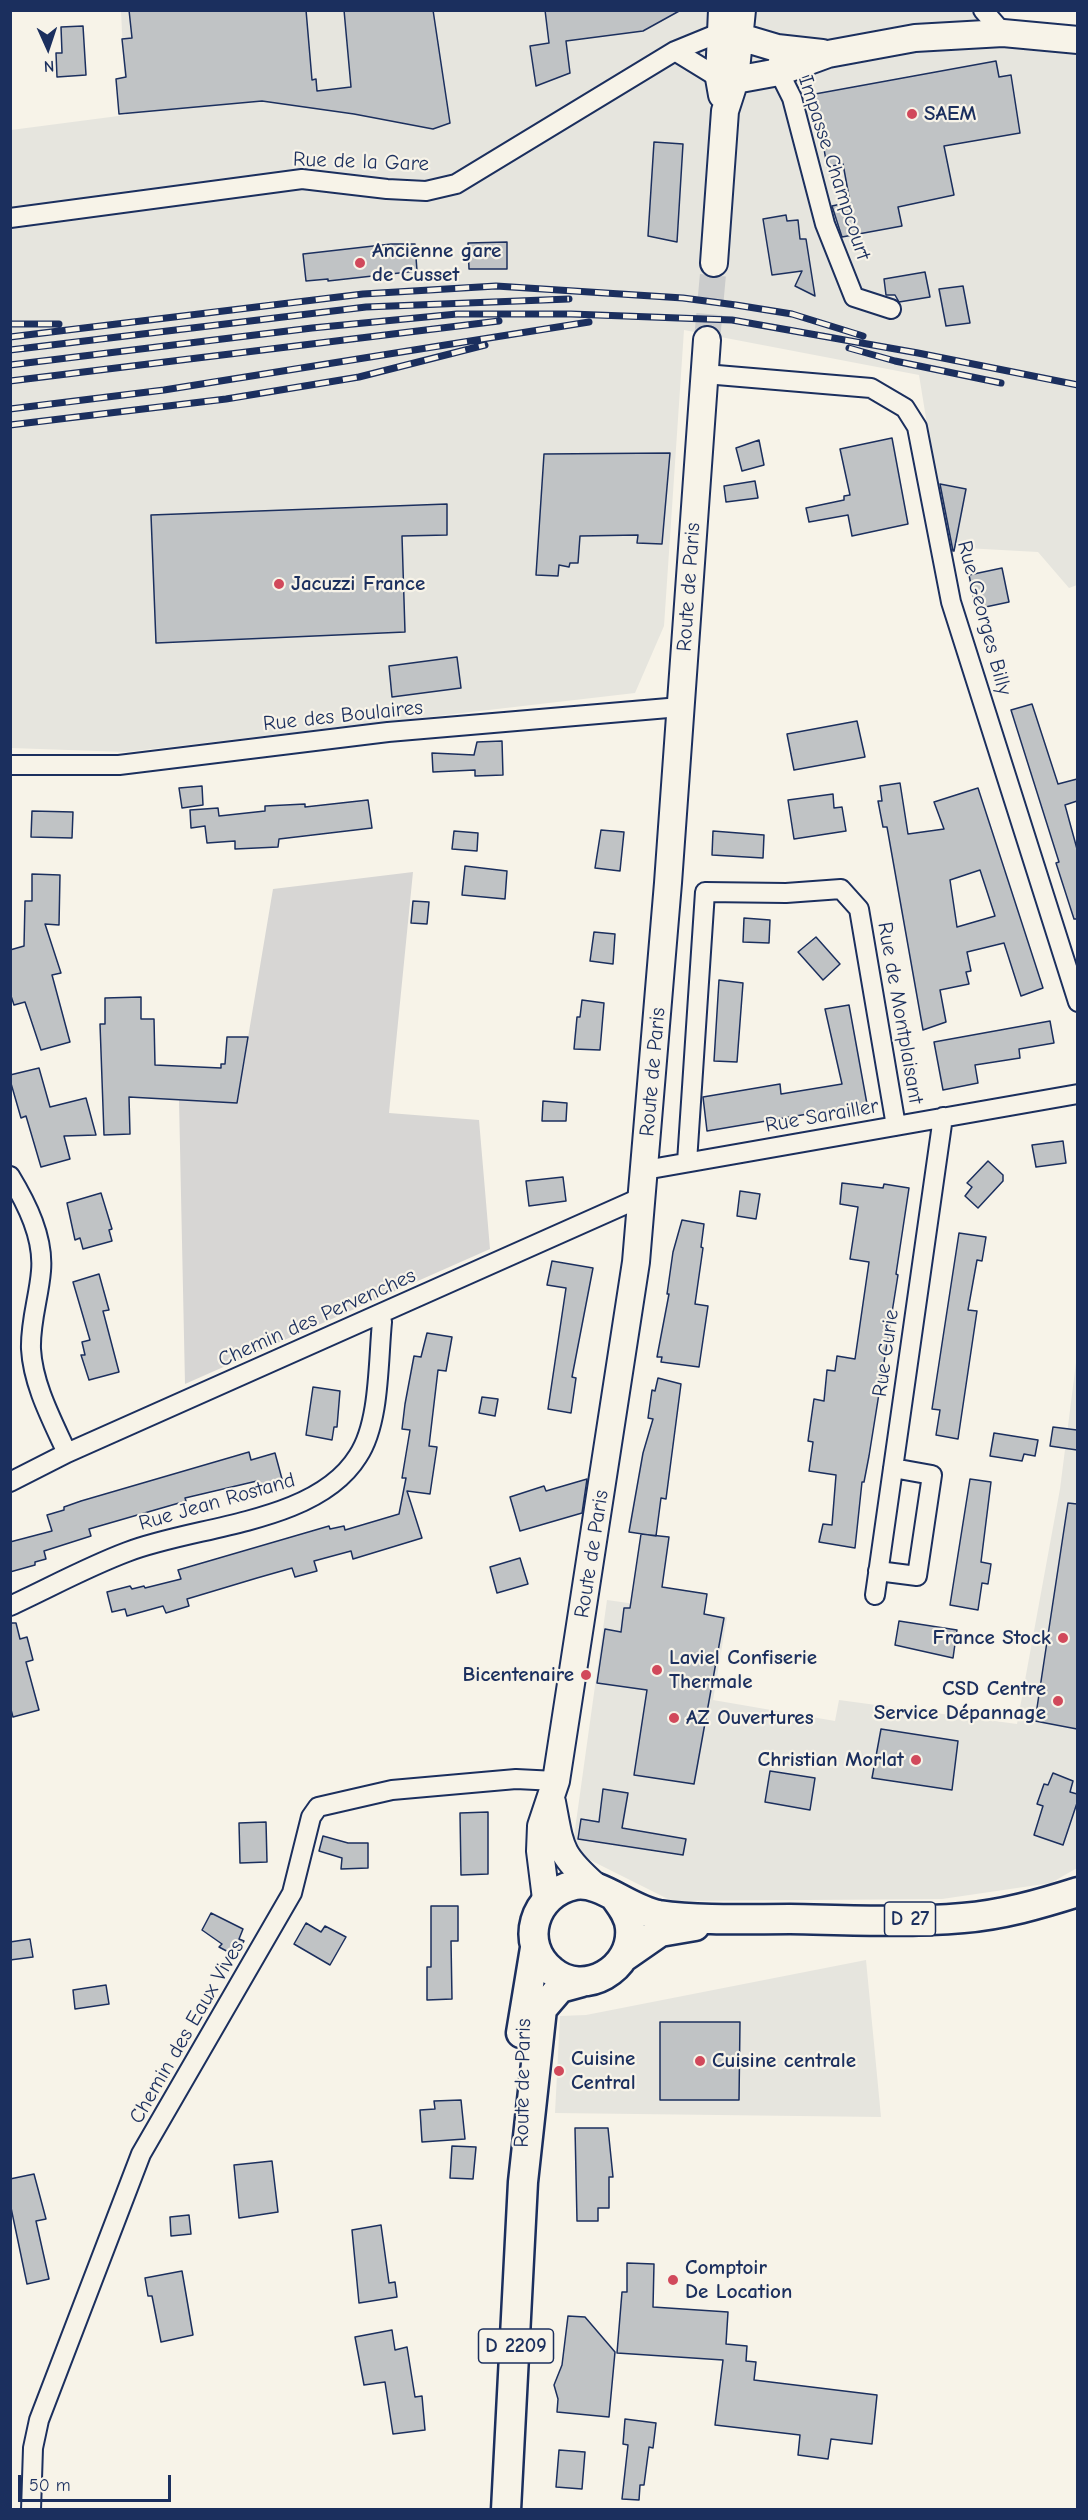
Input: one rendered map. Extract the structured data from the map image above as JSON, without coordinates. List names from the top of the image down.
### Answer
{
  "streets": {
    "main road": ["Route de Paris", "D 27", "D 2209"],
    "street": [
      "Rue de la Gare",
      "Impasse Champcourt",
      "Rue Georges Billy",
      "Rue des Boulaires",
      "Rue de Montplaisant",
      "Rue Sarailler",
      "Chemin des Pervenches",
      "Rue Curie",
      "Rue Jean Rostand",
      "Chemin des Eaux Vives"
    ]
  },
  "crossings": [
    ["Route de Paris", "Rue Georges Billy"],
    ["Route de Paris", "Rue des Boulaires"],
    ["Route de Paris", "Rue Sarailler"],
    ["Route de Paris", "Chemin des Pervenches"],
    ["Route de Paris", "D 27"],
    ["Route de Paris", "Chemin des Eaux Vives"],
    ["Rue de Montplaisant", "Rue Sarailler"],
    ["Rue Sarailler", "Rue Curie"],
    ["Chemin des Pervenches", "Rue Jean Rostand"]
  ],
  "places": [
    "SAEM",
    "Ancienne gare de Cusset",
    "Jacuzzi France",
    "France Stock",
    "Laviel Confiserie Thermale",
    "Bicentenaire",
    "CSD Centre Service Dépannage",
    "AZ Ouvertures",
    "Christian Morlat",
    "Cuisine centrale",
    "Cuisine Central",
    "Comptoir De Location"
  ],
  "scale_bar": "50 m",
  "north": "bottom"
}
